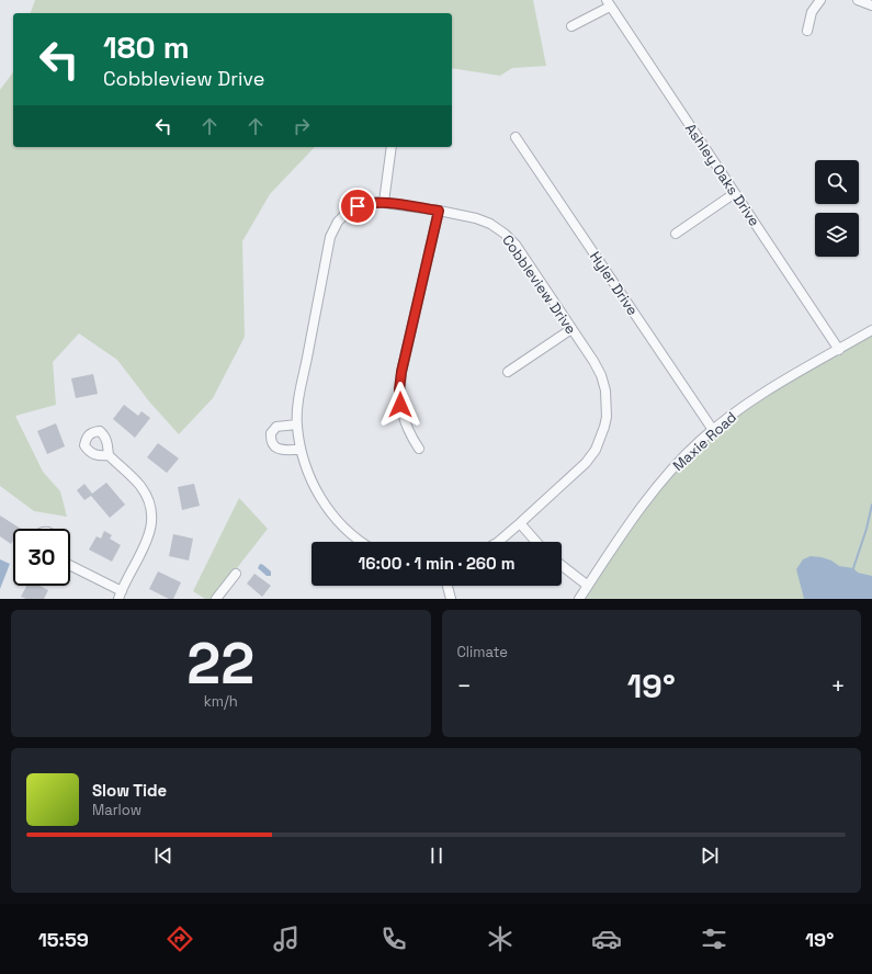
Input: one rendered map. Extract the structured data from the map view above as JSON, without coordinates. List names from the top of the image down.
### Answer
{
  "streets": {
    "street": [
      "Ashley Oaks Drive",
      "Hyler Drive",
      "Cobbleview Drive",
      "Maxie Road"
    ]
  },
  "crossings": [
    ["Ashley Oaks Drive", "Maxie Road"],
    ["Hyler Drive", "Maxie Road"]
  ],
  "page": {
    "turn": ["180 m", "Cobbleview Drive"],
    "limit": "30",
    "trip": "16:00 · 1 min · 260 m",
    "tile": [
      ["22", "km/h"],
      "Climate"
    ],
    "heat": ["−", "19°", "+"],
    "song": ["Slow Tide", "Marlow"],
    "tabs": ["15:59", "19°"]
  }
}
